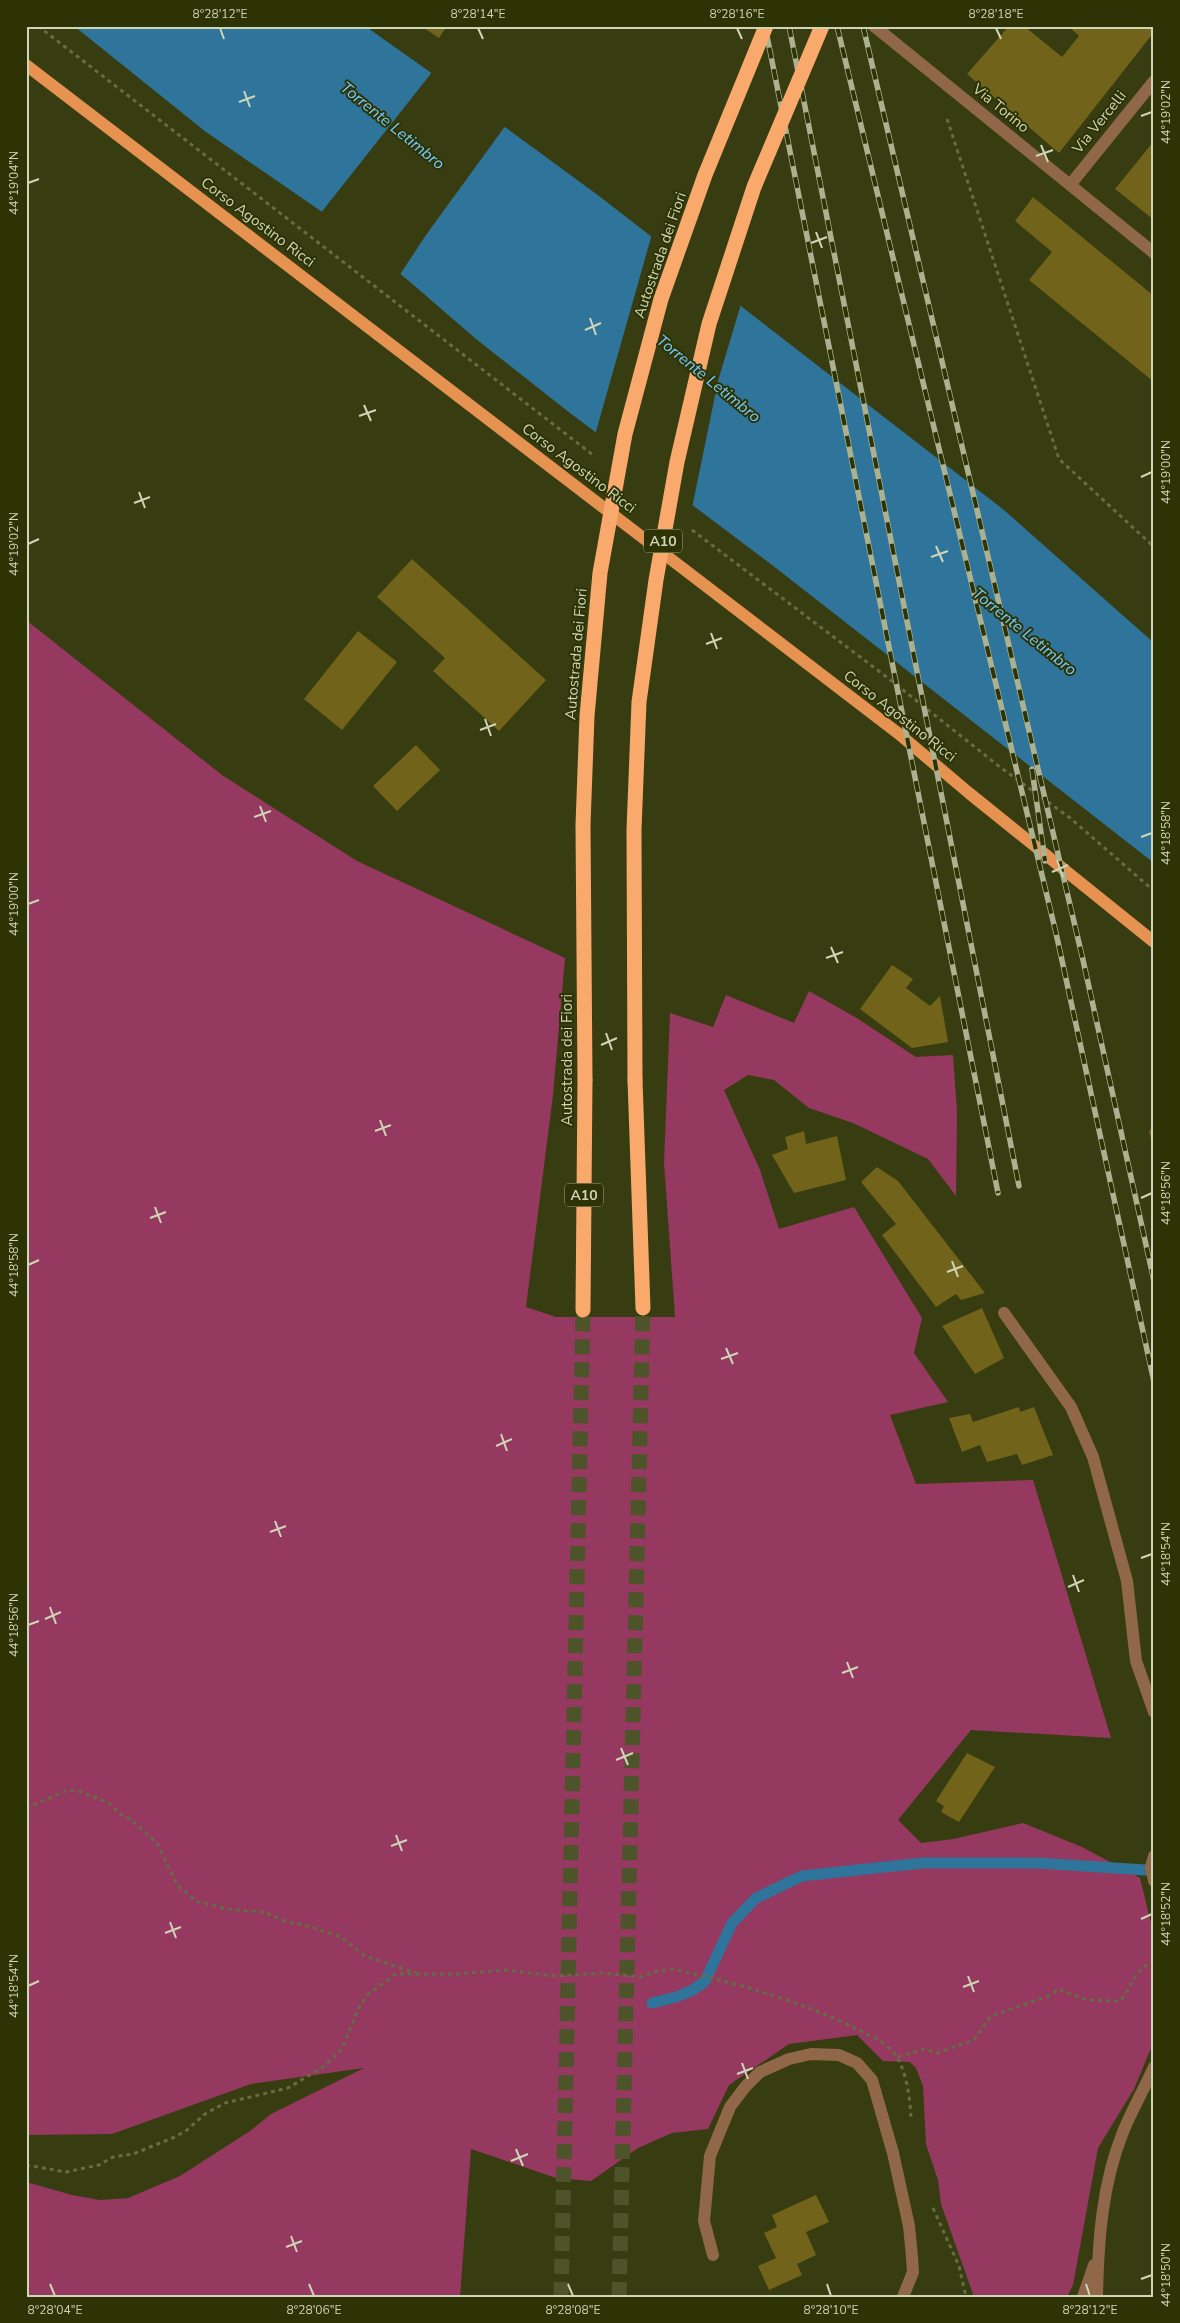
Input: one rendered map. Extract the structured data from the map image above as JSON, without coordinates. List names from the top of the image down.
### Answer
{
  "streets": {
    "highway": ["Autostrada dei Fiori", "A10"],
    "main road": ["Corso Agostino Ricci"],
    "street": ["Via Torino", "Via Vercelli"]
  },
  "crossings": [
    ["Via Torino", "Via Vercelli"]
  ],
  "water": ["Torrente Letimbro"],
  "coordinates": [
    "8°28'12\"E",
    "8°28'14\"E",
    "8°28'16\"E",
    "8°28'18\"E",
    "44°19'02\"N",
    "44°19'04\"N",
    "44°19'00\"N",
    "44°18'58\"N",
    "44°18'56\"N",
    "44°18'54\"N",
    "44°18'52\"N",
    "44°18'50\"N",
    "8°28'04\"E",
    "8°28'06\"E",
    "8°28'08\"E",
    "8°28'10\"E"
  ]
}
